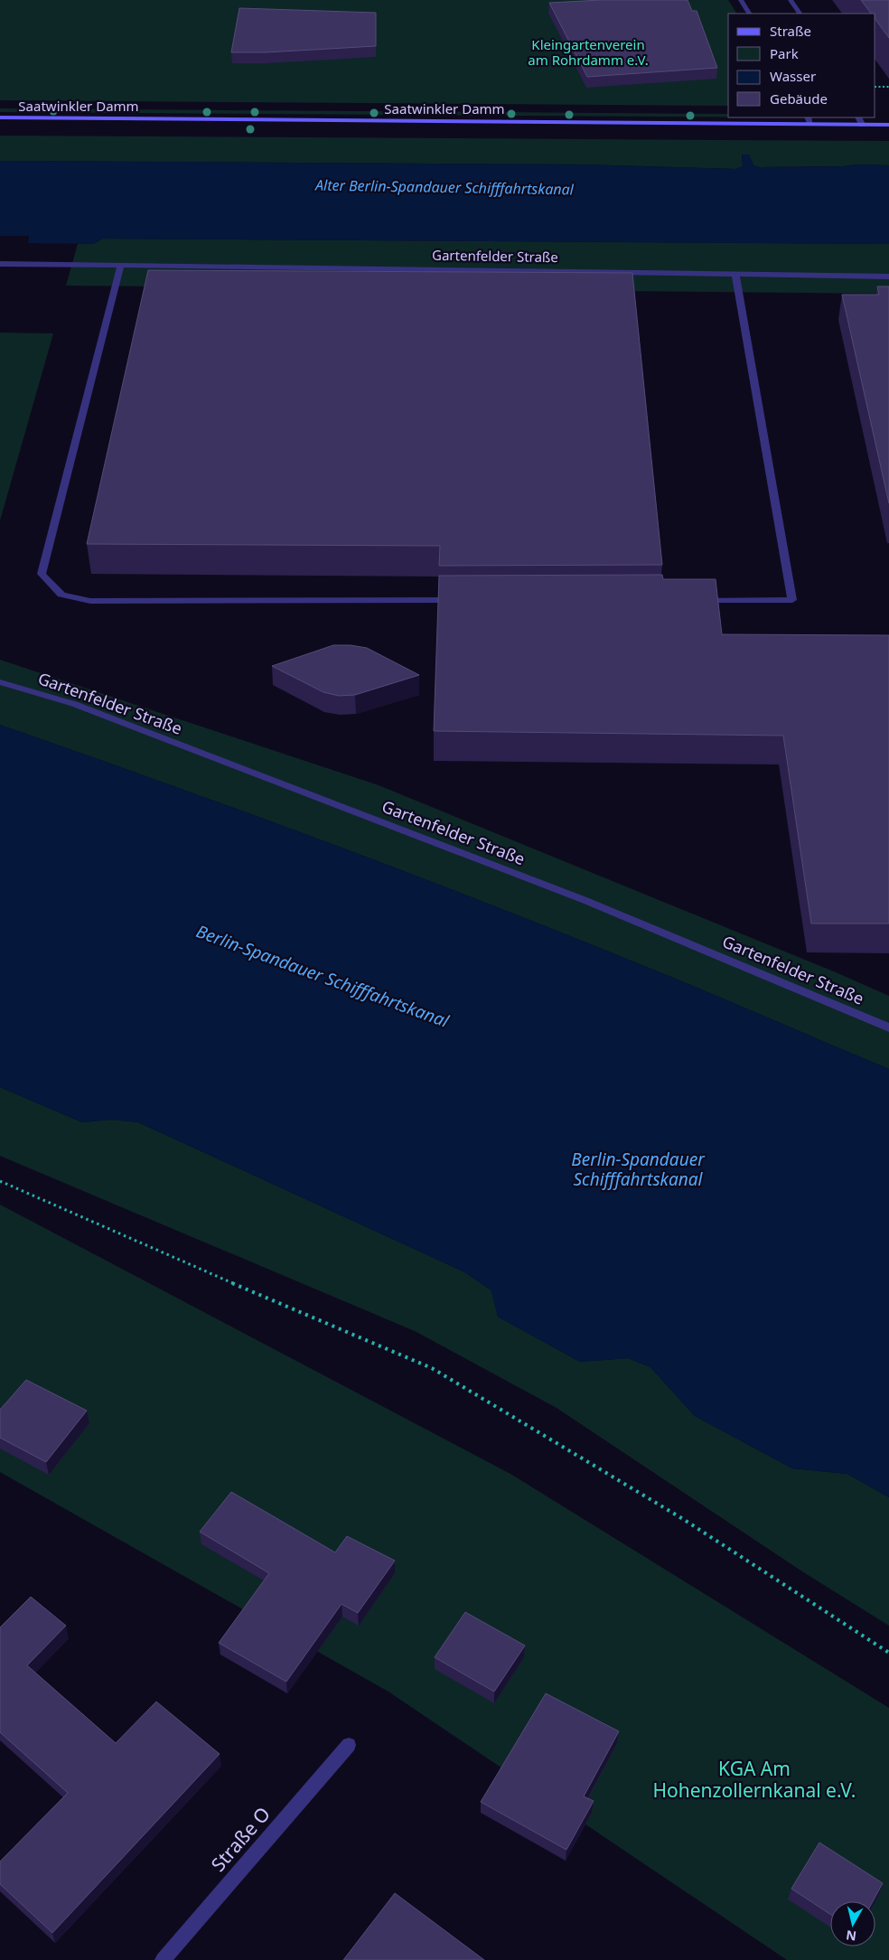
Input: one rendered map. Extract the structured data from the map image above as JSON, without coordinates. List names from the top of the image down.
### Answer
{
  "streets": {
    "main road": ["Saatwinkler Damm"],
    "street": ["Gartenfelder Straße", "Straße O"]
  },
  "water": ["Alter Berlin-Spandauer Schifffahrtskanal", "Berlin-Spandauer Schifffahrtskanal"],
  "parks": ["Kleingartenverein am Rohrdamm e.V.", "KGA Am Hohenzollernkanal e.V."],
  "legend": [
    "Straße",
    "Park",
    "Wasser",
    "Gebäude"
  ],
  "north": "bottom"
}
